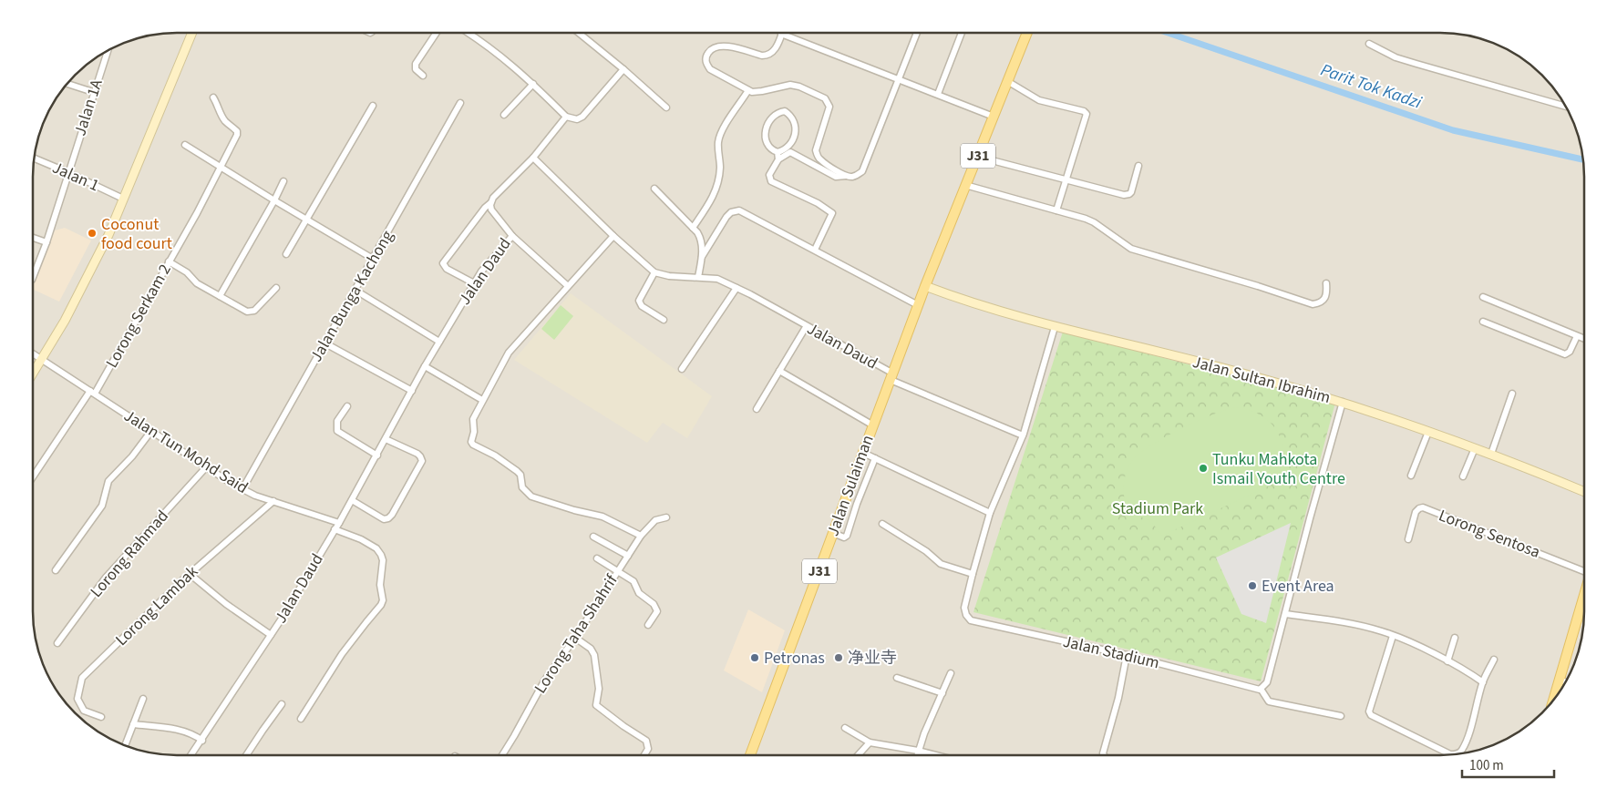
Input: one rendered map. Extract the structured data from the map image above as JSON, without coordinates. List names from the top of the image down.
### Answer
{
  "streets": {
    "main road": ["J31", "Jalan Sulaiman"],
    "street": [
      "Jalan 1A",
      "Jalan 1",
      "Jalan Daud",
      "Jalan Bunga Kachong",
      "Lorong Serkam 2",
      "Jalan Sultan Ibrahim",
      "Jalan Tun Mohd Said",
      "Lorong Sentosa",
      "Lorong Rahmad",
      "Lorong Lambak",
      "Lorong Taha Shahrif",
      "Jalan Stadium"
    ]
  },
  "crossings": [
    ["Jalan 1A", "Jalan 1"],
    ["J31", "Jalan Sultan Ibrahim"],
    ["J31", "Jalan Sulaiman"],
    ["Jalan Daud", "Jalan Tun Mohd Said"],
    ["Jalan Daud", "Jalan Sulaiman"],
    ["Jalan Daud", "Jalan Stadium"],
    ["Jalan Bunga Kachong", "Jalan Tun Mohd Said"],
    ["Lorong Serkam 2", "Jalan Tun Mohd Said"],
    ["Jalan Sultan Ibrahim", "Jalan Sulaiman"],
    ["Jalan Sultan Ibrahim", "Jalan Stadium"],
    ["Jalan Tun Mohd Said", "Lorong Rahmad"],
    ["Jalan Tun Mohd Said", "Lorong Lambak"]
  ],
  "water": ["Parit Tok Kadzi"],
  "parks": ["Stadium Park"],
  "places": [
    "Coconut food court",
    "Tunku Mahkota Ismail Youth Centre",
    "Event Area",
    "Petronas",
    "净业寺"
  ],
  "scale_bar": "100 m"
}
